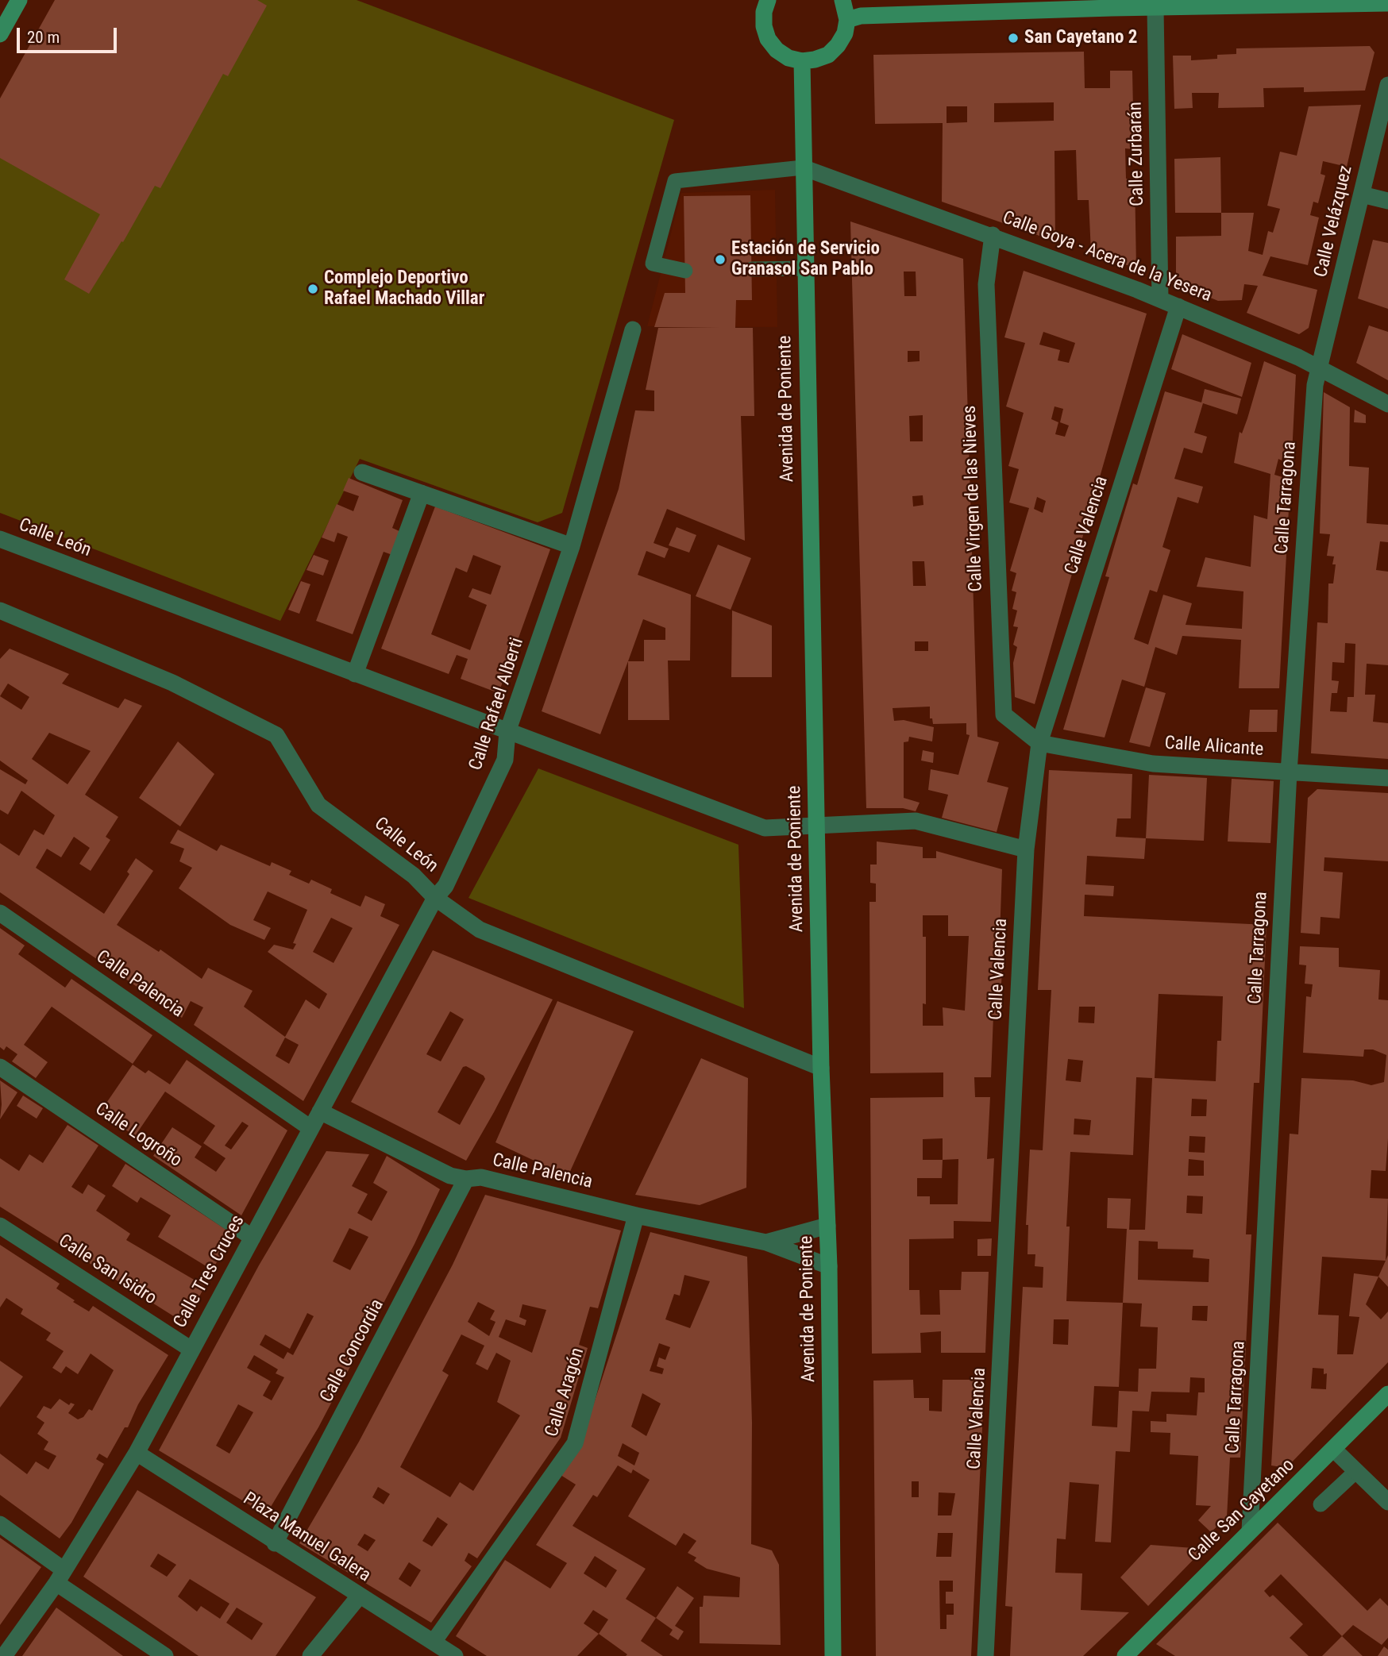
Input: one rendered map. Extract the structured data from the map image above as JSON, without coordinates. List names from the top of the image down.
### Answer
{
  "streets": {
    "main road": ["Avenida de Poniente", "Calle San Cayetano"],
    "street": [
      "Calle Zurbarán",
      "Calle Velázquez",
      "Calle Goya - Acera de la Yesera",
      "Calle Tarragona",
      "Calle Virgen de las Nieves",
      "Calle Valencia",
      "Calle León",
      "Calle Rafael Alberti",
      "Calle Alicante",
      "Calle Palencia",
      "Calle Logroño",
      "Calle San Isidro",
      "Calle Tres Cruces",
      "Calle Concordia",
      "Calle Aragón",
      "Plaza Manuel Galera"
    ]
  },
  "crossings": [
    ["Calle Zurbarán", "Calle Goya - Acera de la Yesera"],
    ["Calle Velázquez", "Calle Goya - Acera de la Yesera"],
    ["Calle Velázquez", "Calle Tarragona"],
    ["Calle Goya - Acera de la Yesera", "Avenida de Poniente"],
    ["Calle Goya - Acera de la Yesera", "Calle Tarragona"],
    ["Calle Goya - Acera de la Yesera", "Calle Virgen de las Nieves"],
    ["Calle Goya - Acera de la Yesera", "Calle Valencia"],
    ["Avenida de Poniente", "Calle León"],
    ["Avenida de Poniente", "Calle Palencia"],
    ["Calle Tarragona", "Calle Alicante"],
    ["Calle Tarragona", "Calle San Cayetano"],
    ["Calle Virgen de las Nieves", "Calle Valencia"],
    ["Calle Virgen de las Nieves", "Calle Alicante"],
    ["Calle Valencia", "Calle Alicante"],
    ["Calle León", "Calle Rafael Alberti"],
    ["Calle León", "Calle Tres Cruces"],
    ["Calle Rafael Alberti", "Calle Tres Cruces"],
    ["Calle Palencia", "Calle Tres Cruces"],
    ["Calle Palencia", "Calle Concordia"],
    ["Calle Palencia", "Calle Aragón"],
    ["Calle Logroño", "Calle Tres Cruces"],
    ["Calle San Isidro", "Calle Tres Cruces"],
    ["Calle Tres Cruces", "Plaza Manuel Galera"],
    ["Calle Concordia", "Plaza Manuel Galera"],
    ["Calle Aragón", "Plaza Manuel Galera"]
  ],
  "places": ["San Cayetano 2", "Estación de Servicio Granasol San Pablo", "Complejo Deportivo Rafael Machado Villar"],
  "scale_bar": "20 m"
}
